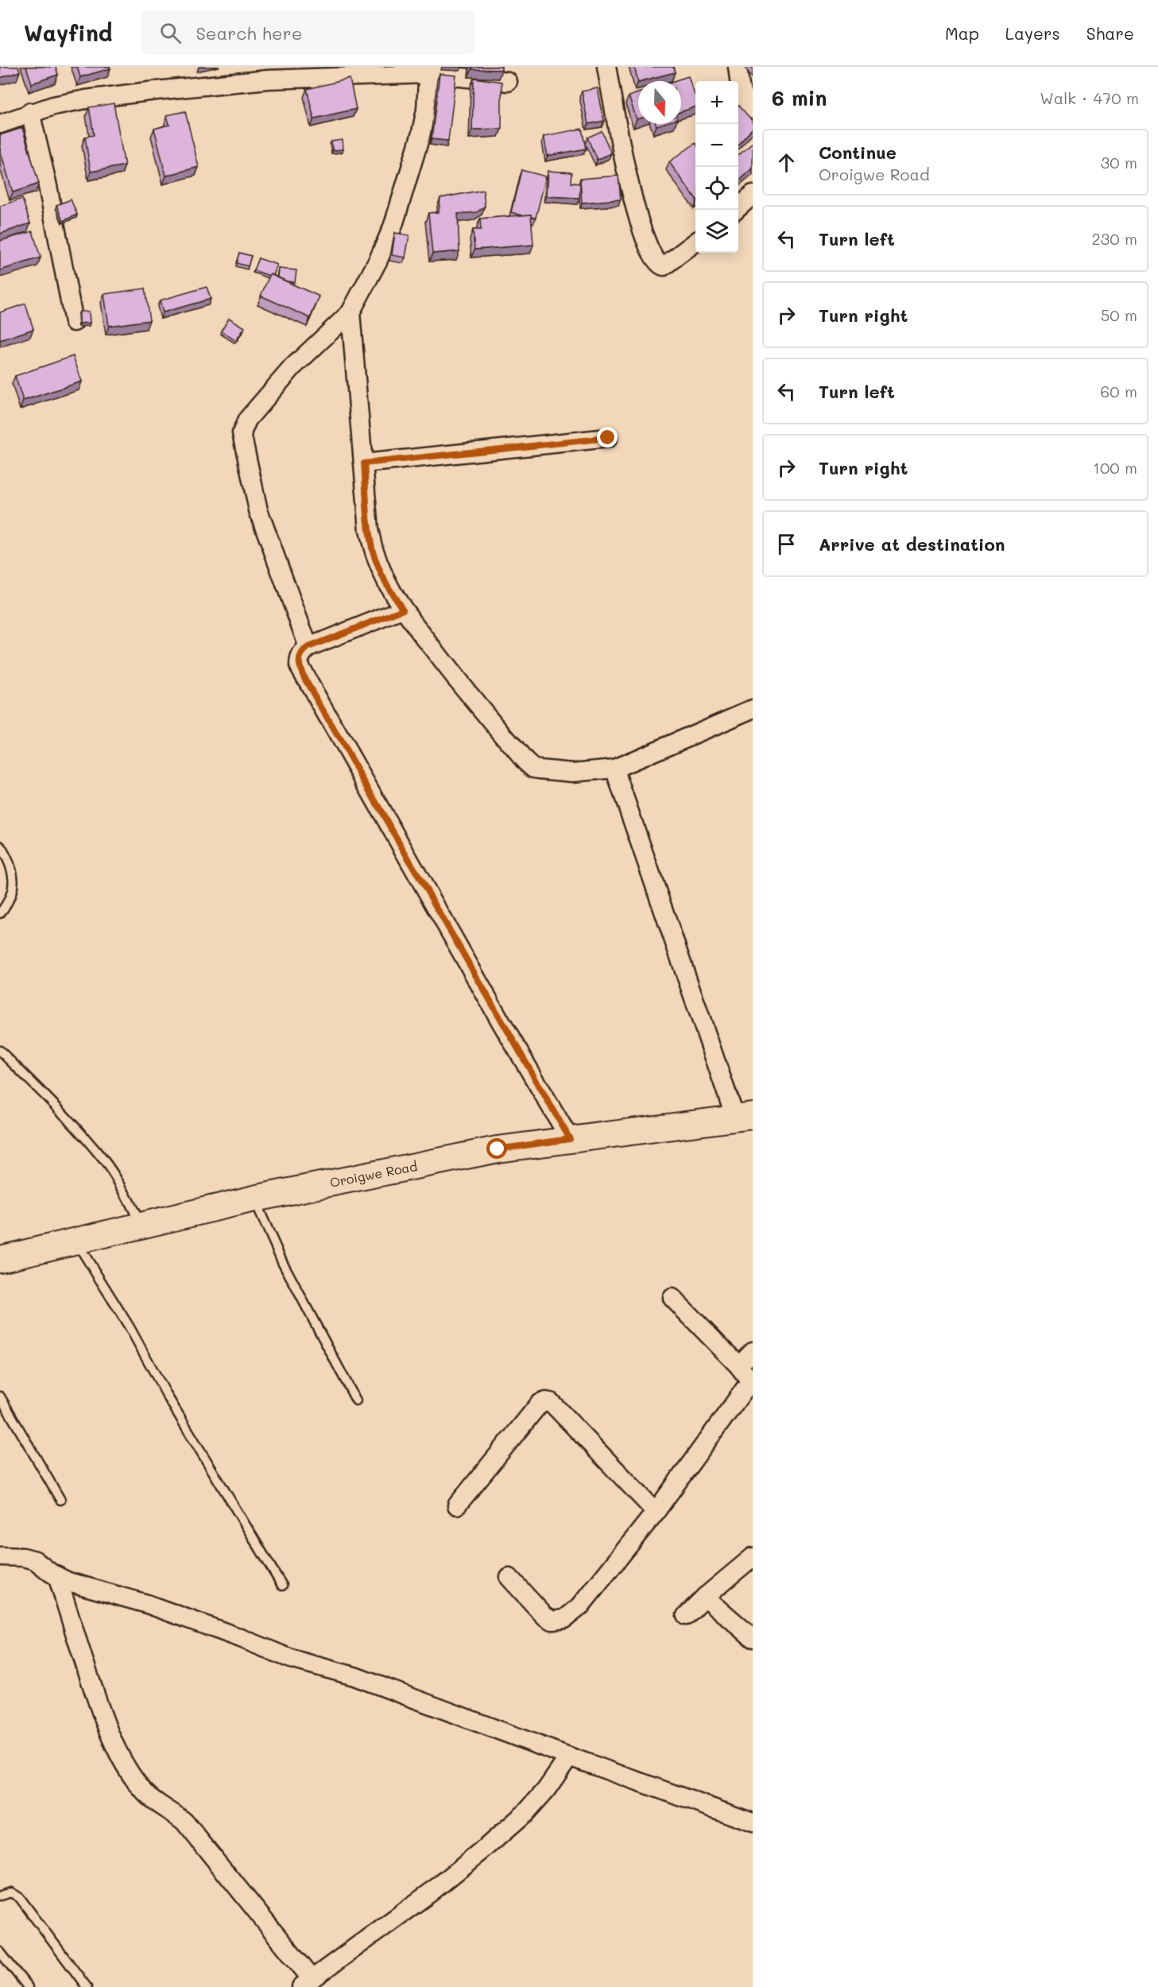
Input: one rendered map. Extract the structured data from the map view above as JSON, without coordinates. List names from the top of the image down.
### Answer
{
  "streets": {
    "street": ["Oroigwe Road"]
  },
  "north": "bottom",
  "page": {
    "header": "Wayfind",
    "search": "Search here",
    "nav": ["Map", "Layers", "Share"],
    "heading": ["6 min", "Walk · 470 m"],
    "map_buttons": ["+", "−"],
    "list": [
      ["Continue", "Oroigwe Road", "30 m"],
      ["Turn left", "230 m"],
      ["Turn right", "50 m"],
      ["Turn left", "60 m"],
      ["Turn right", "100 m"],
      "Arrive at destination"
    ]
  }
}
